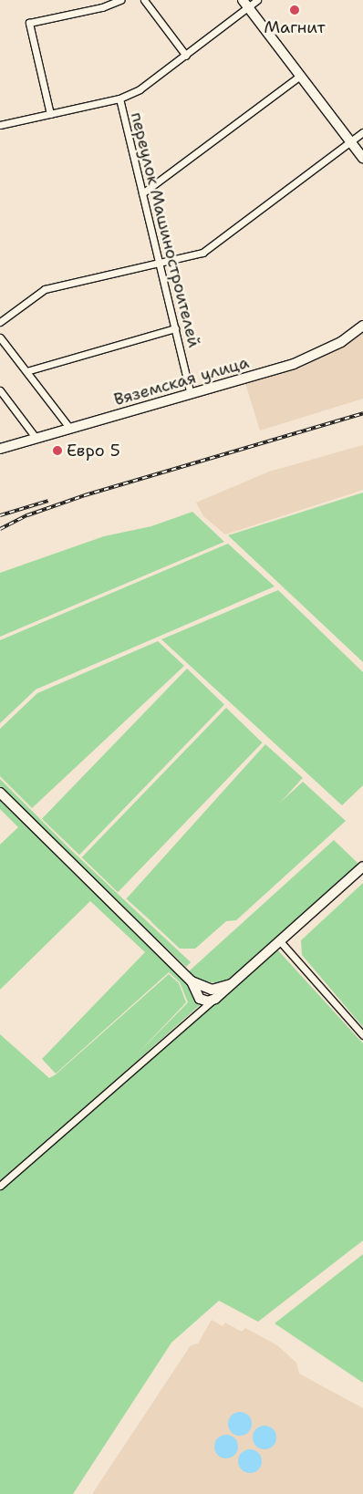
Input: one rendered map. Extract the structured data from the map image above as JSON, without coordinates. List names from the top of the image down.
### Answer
{
  "streets": {
    "main road": ["Вяземская улица"],
    "street": ["переулок Машиностроителей"]
  },
  "crossings": [
    ["переулок Машиностроителей", "Вяземская улица"]
  ],
  "places": ["Магнит", "Евро 5"]
}
